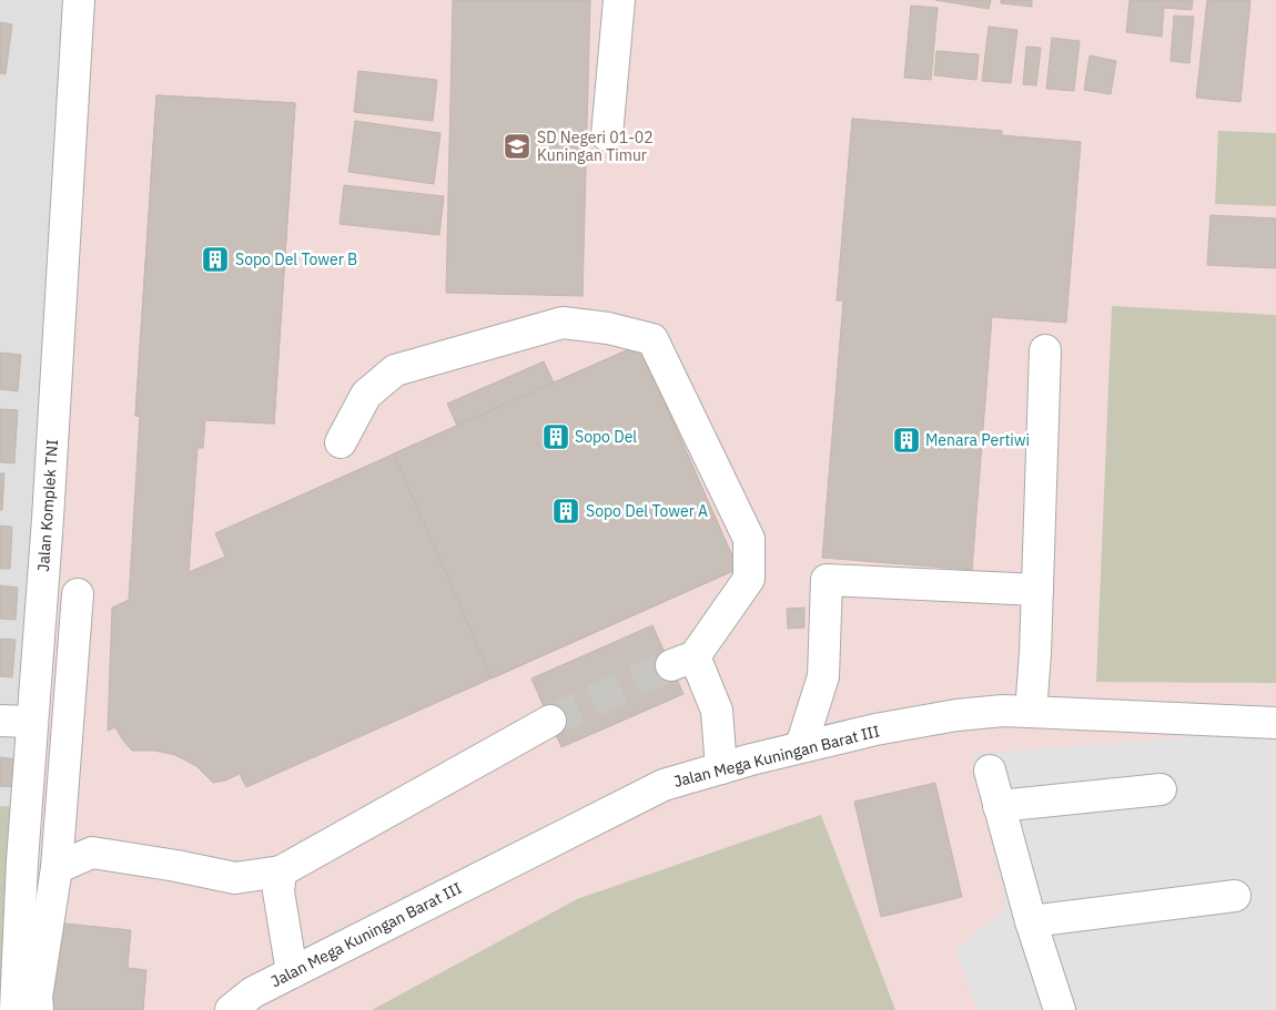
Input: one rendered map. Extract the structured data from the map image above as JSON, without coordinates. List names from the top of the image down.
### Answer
{
  "streets": {
    "street": ["Jalan Komplek TNI", "Jalan Mega Kuningan Barat III"]
  },
  "places": {
    "school or university": ["SD Negeri 01-02 Kuningan Timur"],
    "building": [
      "Sopo Del Tower B",
      "Sopo Del",
      "Menara Pertiwi",
      "Sopo Del Tower A"
    ]
  }
}
